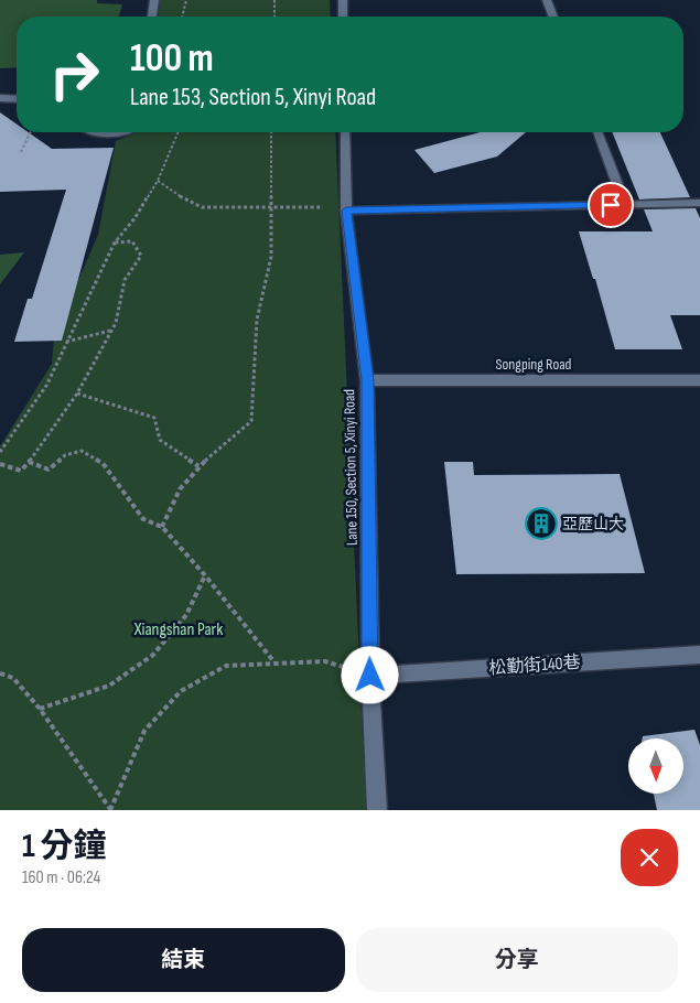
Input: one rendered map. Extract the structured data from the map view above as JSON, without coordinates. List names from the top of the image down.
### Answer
{
  "streets": {
    "street": ["Songping Road", "Lane 150, Section 5, Xinyi Road", "松勤街140巷"]
  },
  "crossings": [
    ["Songping Road", "Lane 150, Section 5, Xinyi Road"],
    ["Lane 150, Section 5, Xinyi Road", "松勤街140巷"]
  ],
  "parks": ["Xiangshan Park"],
  "places": {
    "building": ["亞歷山大"]
  },
  "north": "bottom",
  "page": {
    "turn": ["100 m", "Lane 153, Section 5, Xinyi Road"],
    "heading": ["1 分鐘", "160 m · 06:24"],
    "buttons": ["結束", "分享"]
  }
}
